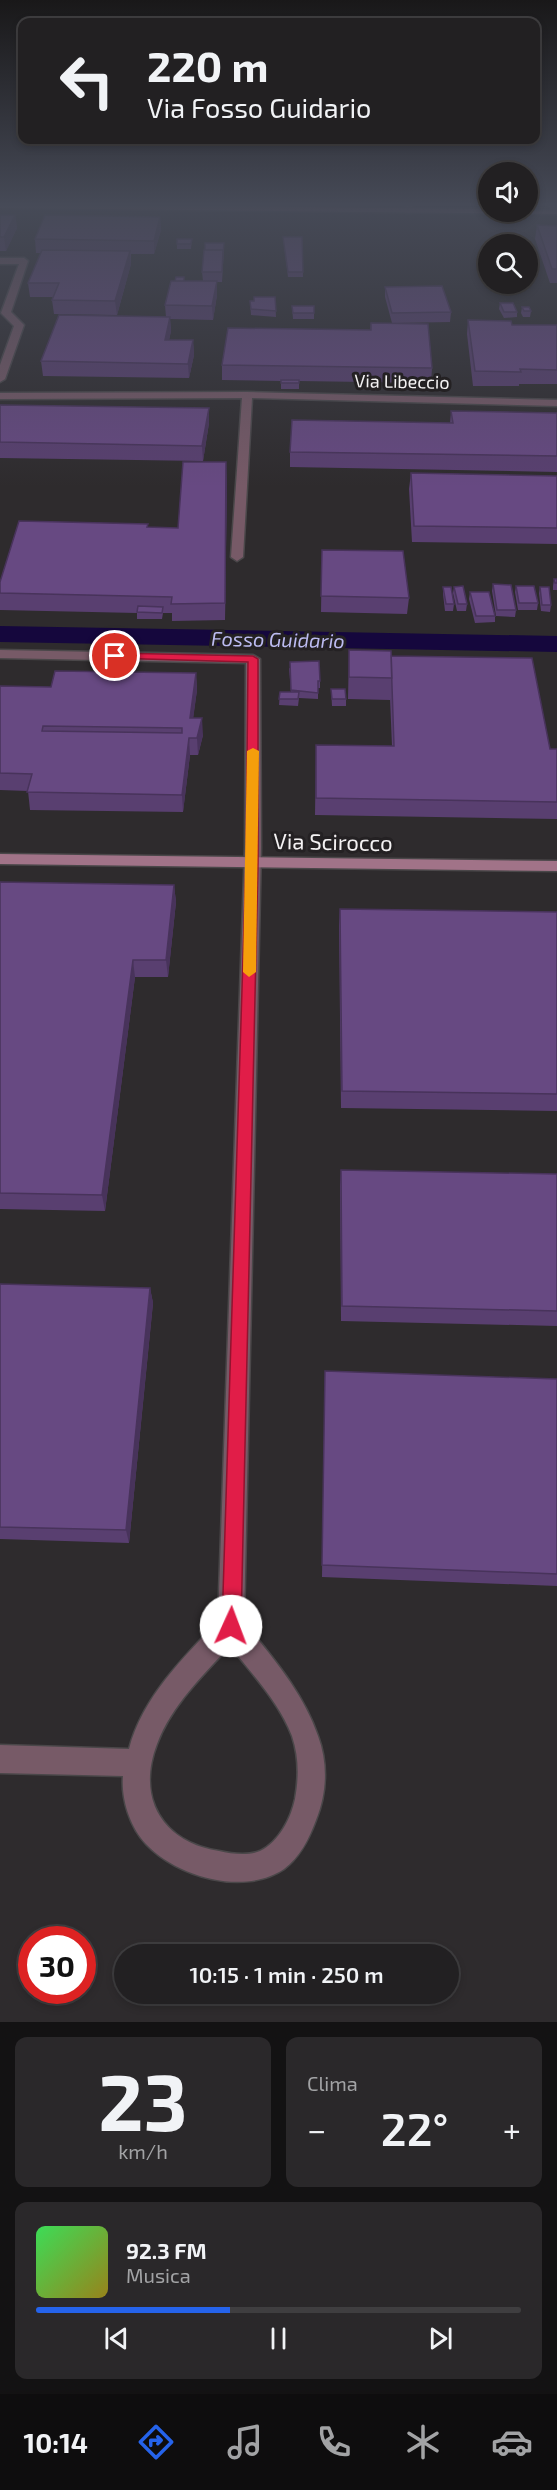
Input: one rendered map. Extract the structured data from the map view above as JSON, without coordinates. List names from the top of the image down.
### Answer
{
  "streets": {
    "main road": ["Via Scirocco"],
    "street": ["Via Libeccio"]
  },
  "water": ["Fosso Guidario"],
  "page": {
    "turn": ["220 m", "Via Fosso Guidario"],
    "limit": "30",
    "trip": "10:15 · 1 min · 250 m",
    "tile": [
      ["23", "km/h"],
      "Clima"
    ],
    "heat": ["−", "22°", "+"],
    "song": ["92.3 FM", "Musica"],
    "tabs": "10:14"
  }
}
